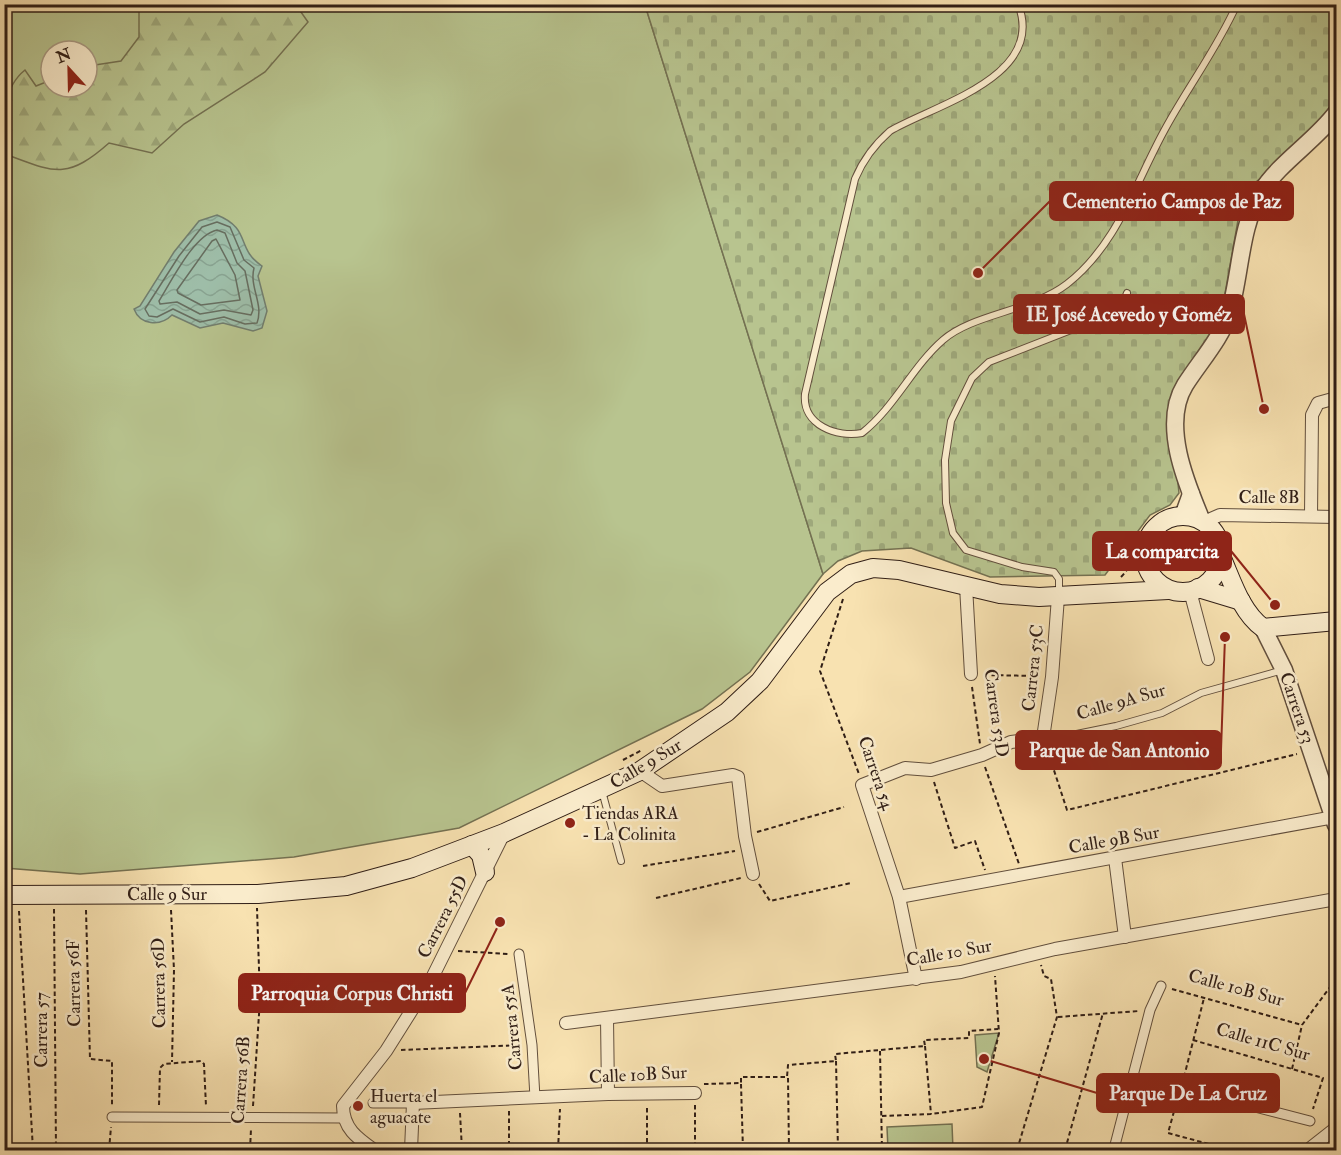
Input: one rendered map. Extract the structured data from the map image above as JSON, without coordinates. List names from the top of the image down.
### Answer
{
  "streets": {
    "main road": ["Carrera 53", "Calle 9 Sur"],
    "street": [
      "Calle 8B",
      "Carrera 53C",
      "Calle 9A Sur",
      "Carrera 53D",
      "Carrera 54",
      "Calle 9B Sur",
      "Carrera 55D",
      "Calle 10 Sur",
      "Calle 10B Sur",
      "Carrera 55A"
    ],
    "path": [
      "Carrera 56F",
      "Carrera 56D",
      "Carrera 57",
      "Calle 11C Sur",
      "Carrera 56B"
    ]
  },
  "crossings": [
    ["Calle 8B", "Carrera 53"],
    ["Calle 8B", "Calle 9 Sur"],
    ["Carrera 53C", "Calle 9A Sur"],
    ["Carrera 53C", "Carrera 53"],
    ["Carrera 53C", "Calle 9 Sur"],
    ["Calle 9A Sur", "Carrera 53"],
    ["Calle 9A Sur", "Carrera 53D"],
    ["Calle 9A Sur", "Carrera 54"],
    ["Carrera 53", "Calle 9 Sur"],
    ["Carrera 53", "Calle 9B Sur"],
    ["Carrera 53D", "Calle 9 Sur"],
    ["Carrera 53D", "Calle 9B Sur"],
    ["Calle 9 Sur", "Carrera 55D"],
    ["Carrera 54", "Calle 9B Sur"],
    ["Carrera 54", "Calle 10 Sur"],
    ["Calle 10B Sur", "Carrera 55A"],
    ["Calle 10B Sur", "Calle 11C Sur"]
  ],
  "places": [
    "Cementerio Campos de Paz",
    "IE José Acevedo y Goméz",
    "La comparcita",
    "Parque de San Antonio",
    "Tiendas ARA - La Colinita",
    "Parroquia Corpus Christi",
    "Parque De La Cruz",
    "Huerta el aguacate"
  ],
  "north": "top"
}
